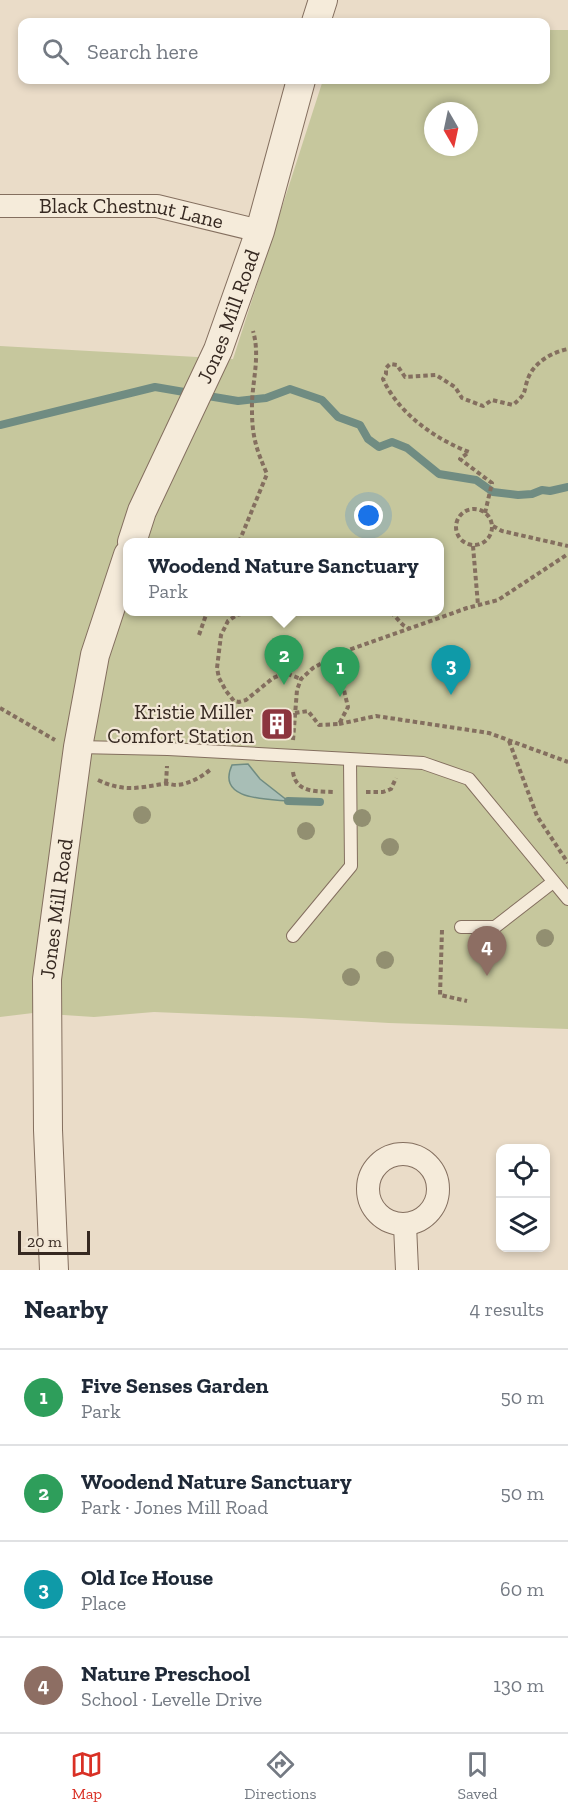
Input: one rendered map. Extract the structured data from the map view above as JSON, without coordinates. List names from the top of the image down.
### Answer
{
  "streets": {
    "street": ["Black Chestnut Lane", "Jones Mill Road"]
  },
  "crossings": [
    ["Black Chestnut Lane", "Jones Mill Road"]
  ],
  "places": {
    "building": ["Kristie Miller Comfort Station"]
  },
  "scale_bar": "20 m",
  "north": "bottom",
  "page": {
    "search": "Search here",
    "popup": ["Woodend Nature Sanctuary", "Park"],
    "pins": [
      "2",
      "3",
      "1",
      "4"
    ],
    "scale": "20 m",
    "heading": ["Nearby", "4 results"],
    "list": [
      {
        "mark": "1",
        "name": "Five Senses Garden",
        "note": "Park",
        "value": "50 m"
      },
      {
        "mark": "2",
        "name": "Woodend Nature Sanctuary",
        "note": "Park · Jones Mill Road",
        "value": "50 m"
      },
      {
        "mark": "3",
        "name": "Old Ice House",
        "note": "Place",
        "value": "60 m"
      },
      {
        "mark": "4",
        "name": "Nature Preschool",
        "note": "School · Levelle Drive",
        "value": "130 m"
      }
    ],
    "nav": ["Map", "Directions", "Saved"]
  }
}
